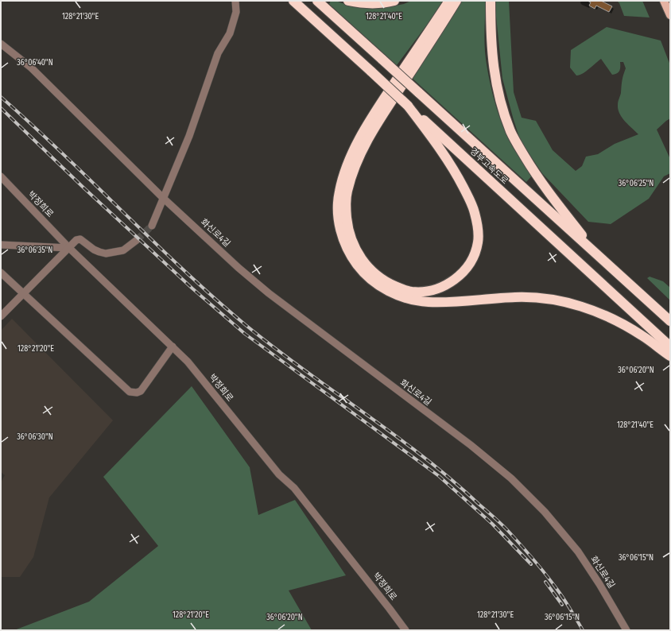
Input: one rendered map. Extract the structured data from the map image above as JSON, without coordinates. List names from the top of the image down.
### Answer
{
  "streets": {
    "highway": ["경부고속도로"],
    "street": ["박정희로", "화신로4길"]
  },
  "coordinates": [
    "128°21'30\"E",
    "128°21'40\"E",
    "36°06'40\"N",
    "36°06'25\"N",
    "36°06'35\"N",
    "128°21'20\"E",
    "36°06'20\"N",
    "36°06'30\"N",
    "36°06'15\"N"
  ]
}
